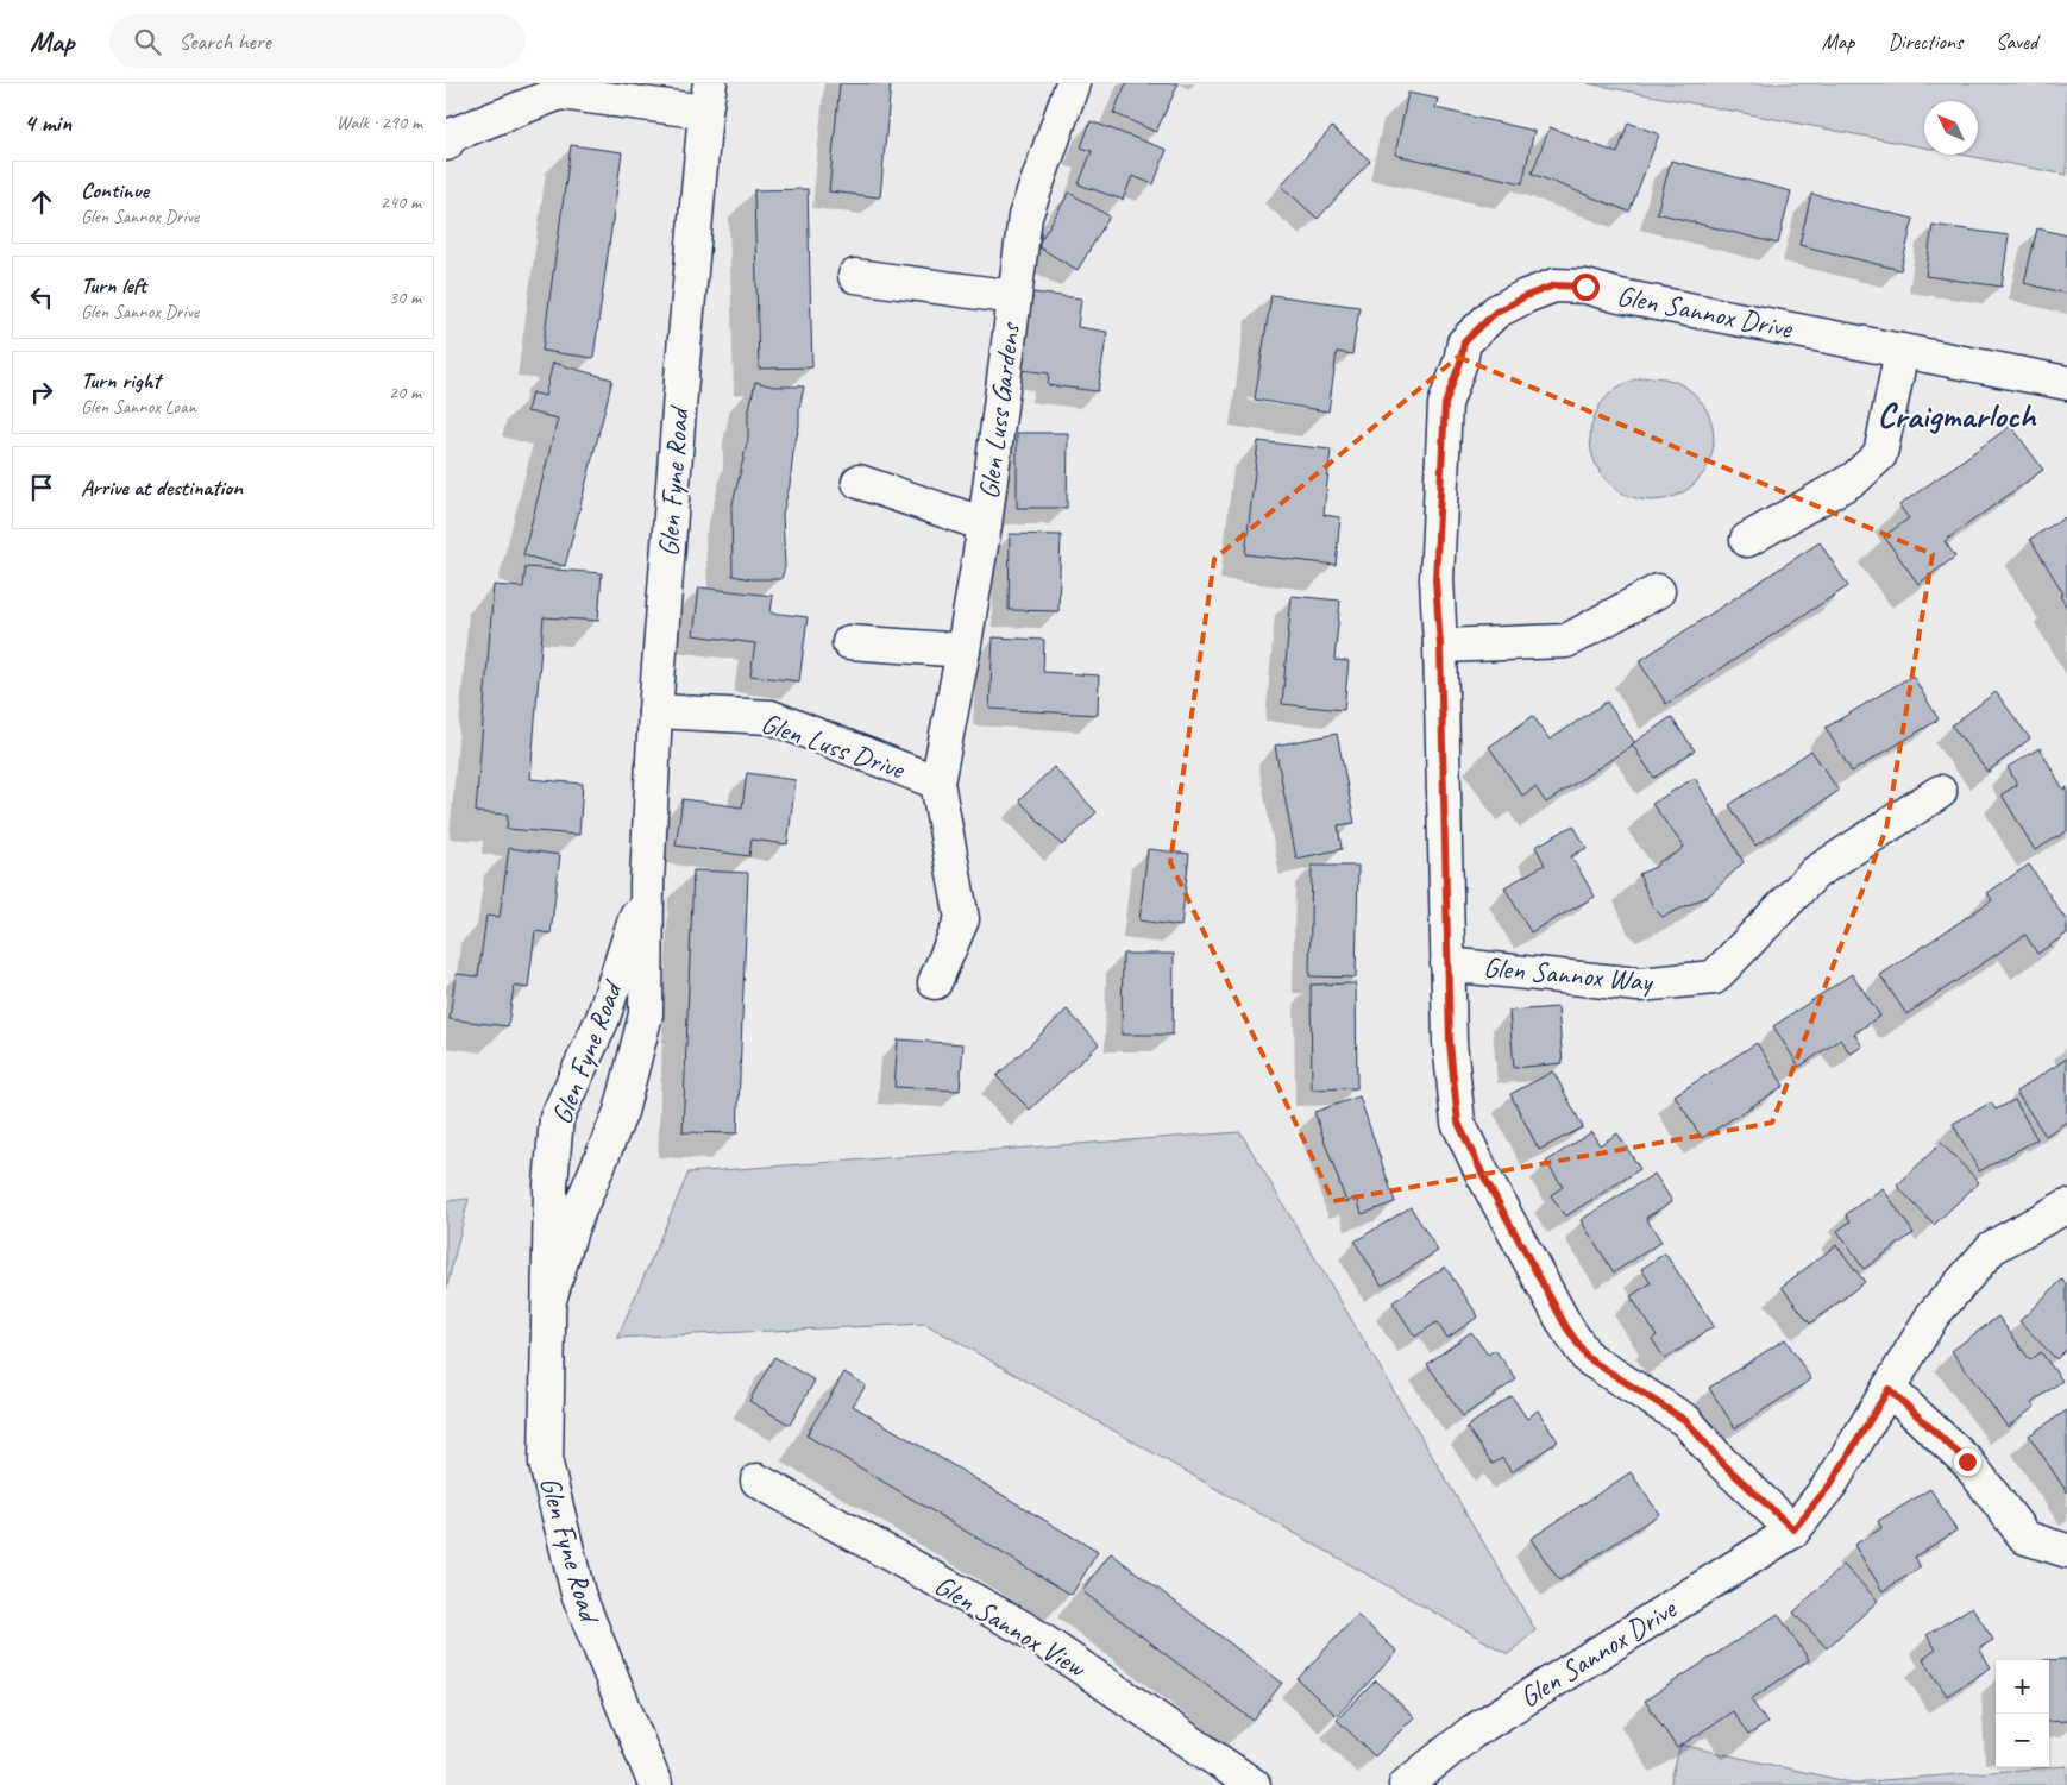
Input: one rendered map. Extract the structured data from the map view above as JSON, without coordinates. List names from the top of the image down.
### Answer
{
  "streets": {
    "street": [
      "Glen Sannox Drive",
      "Glen Luss Gardens",
      "Glen Fyne Road",
      "Glen Luss Drive",
      "Glen Sannox Way",
      "Glen Sannox View"
    ]
  },
  "crossings": [
    ["Glen Sannox Drive", "Glen Sannox Way"],
    ["Glen Luss Gardens", "Glen Luss Drive"],
    ["Glen Fyne Road", "Glen Luss Drive"]
  ],
  "districts": ["Craigmarloch"],
  "north": "top left",
  "page": {
    "header": "Map",
    "search": "Search here",
    "nav": ["Map", "Directions", "Saved"],
    "heading": ["4 min", "Walk · 290 m"],
    "list": [
      ["Continue", "Glen Sannox Drive", "240 m"],
      ["Turn left", "Glen Sannox Drive", "30 m"],
      ["Turn right", "Glen Sannox Loan", "20 m"],
      "Arrive at destination"
    ],
    "map_buttons": ["+", "−"]
  }
}
